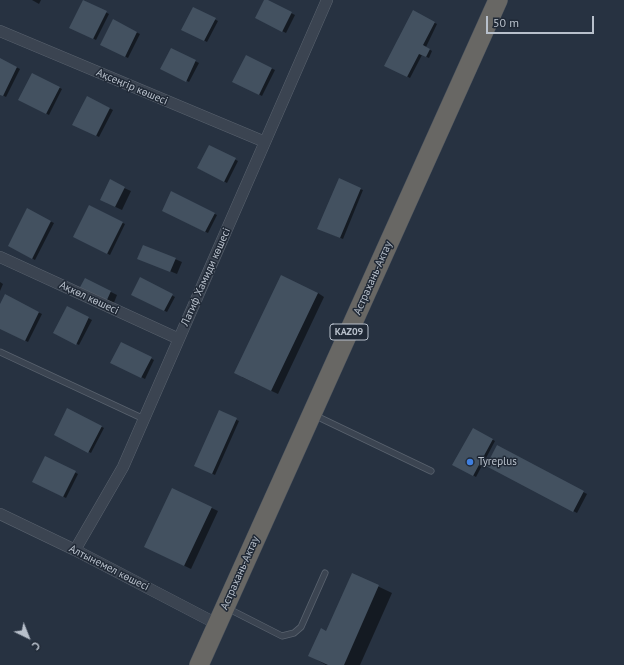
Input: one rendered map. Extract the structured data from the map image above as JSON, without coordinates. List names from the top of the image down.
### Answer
{
  "streets": {
    "highway": ["Астрахань-Актау", "KAZ09"],
    "street": [
      "Ақсеңгір көшесі",
      "Латиф Хамиди көшесі",
      "Ақкөл көшесі",
      "Алтынемел көшесі"
    ]
  },
  "crossings": [
    ["Ақсеңгір көшесі", "Латиф Хамиди көшесі"],
    ["Латиф Хамиди көшесі", "Ақкөл көшесі"],
    ["Латиф Хамиди көшесі", "Алтынемел көшесі"],
    ["Астрахань-Актау", "Алтынемел көшесі"]
  ],
  "places": ["Tyreplus"],
  "scale_bar": "50 m",
  "north": "bottom right"
}
